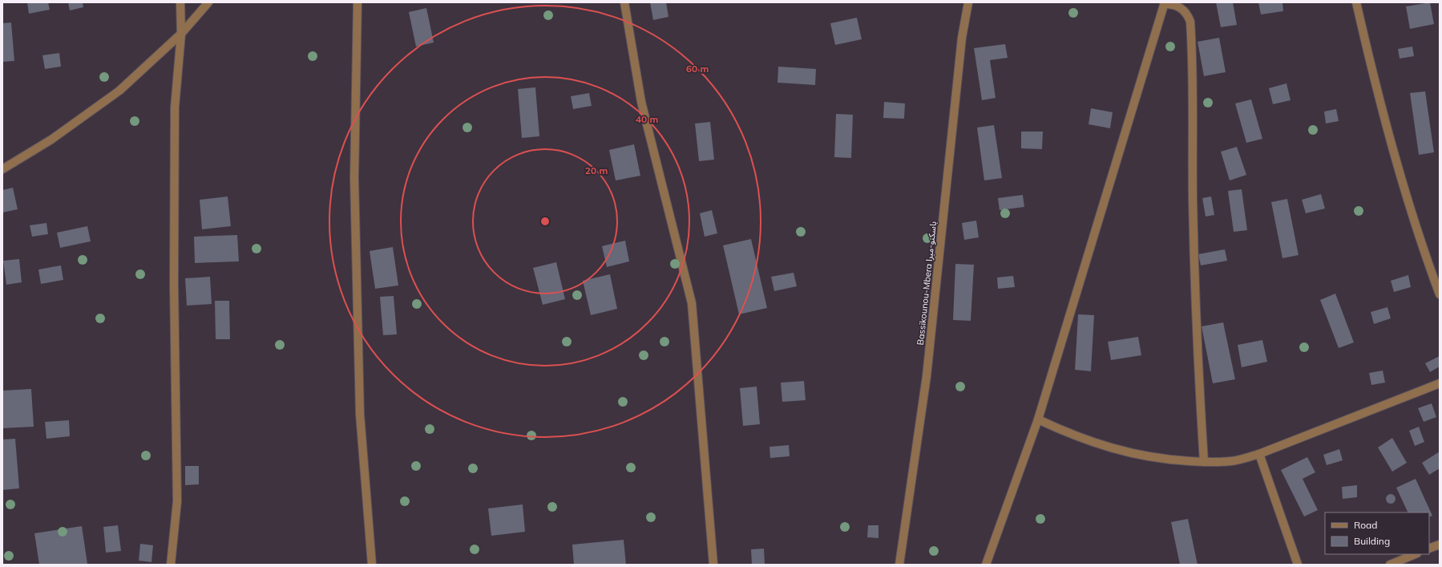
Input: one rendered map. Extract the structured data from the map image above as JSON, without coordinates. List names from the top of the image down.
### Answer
{
  "streets": {
    "street": ["Bassikounou-Mbera باسكنو-مبرا"]
  },
  "legend": ["Road", "Building"],
  "rings": ["60 m", "40 m", "20 m"]
}
